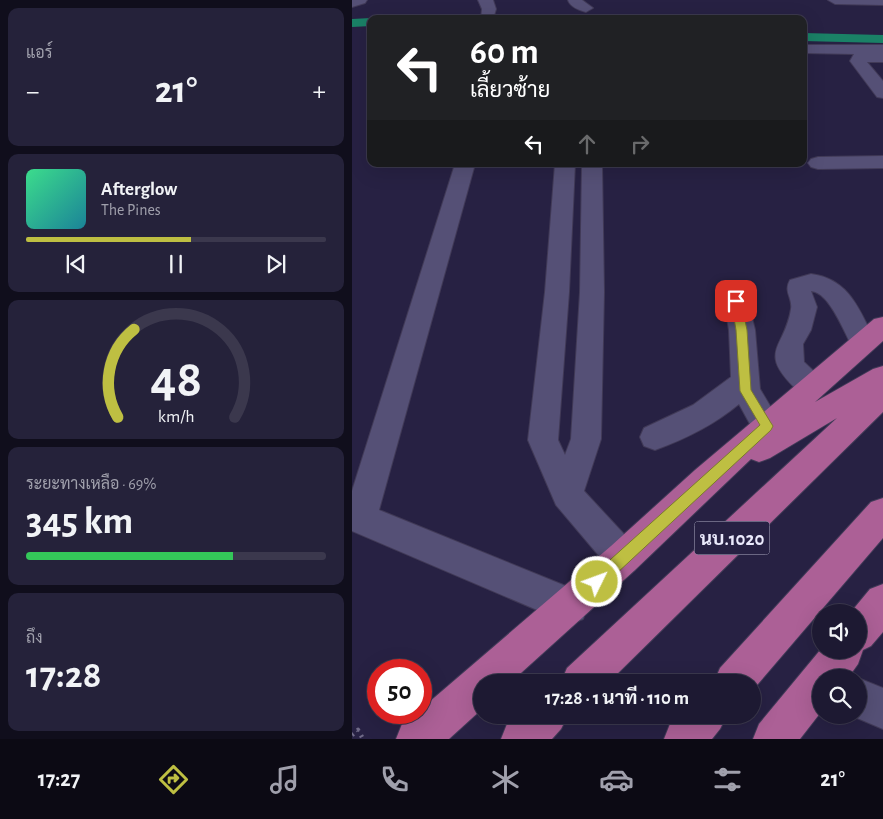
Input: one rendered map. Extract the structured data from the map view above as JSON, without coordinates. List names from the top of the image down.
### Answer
{
  "streets": {
    "main road": ["นบ.1020"]
  },
  "page": {
    "tile": [
      "แอร์",
      ["ระยะทางเหลือ · 69%", "345 km"],
      ["ถึง", "17:28"]
    ],
    "turn": ["60 m", "เลี้ยวซ้าย"],
    "heat": ["−", "21°", "+"],
    "song": ["Afterglow", "The Pines"],
    "limit": "50",
    "trip": "17:28 · 1 นาที · 110 m",
    "tabs": ["17:27", "21°"],
    "gauge": ["48", "km/h"]
  }
}
